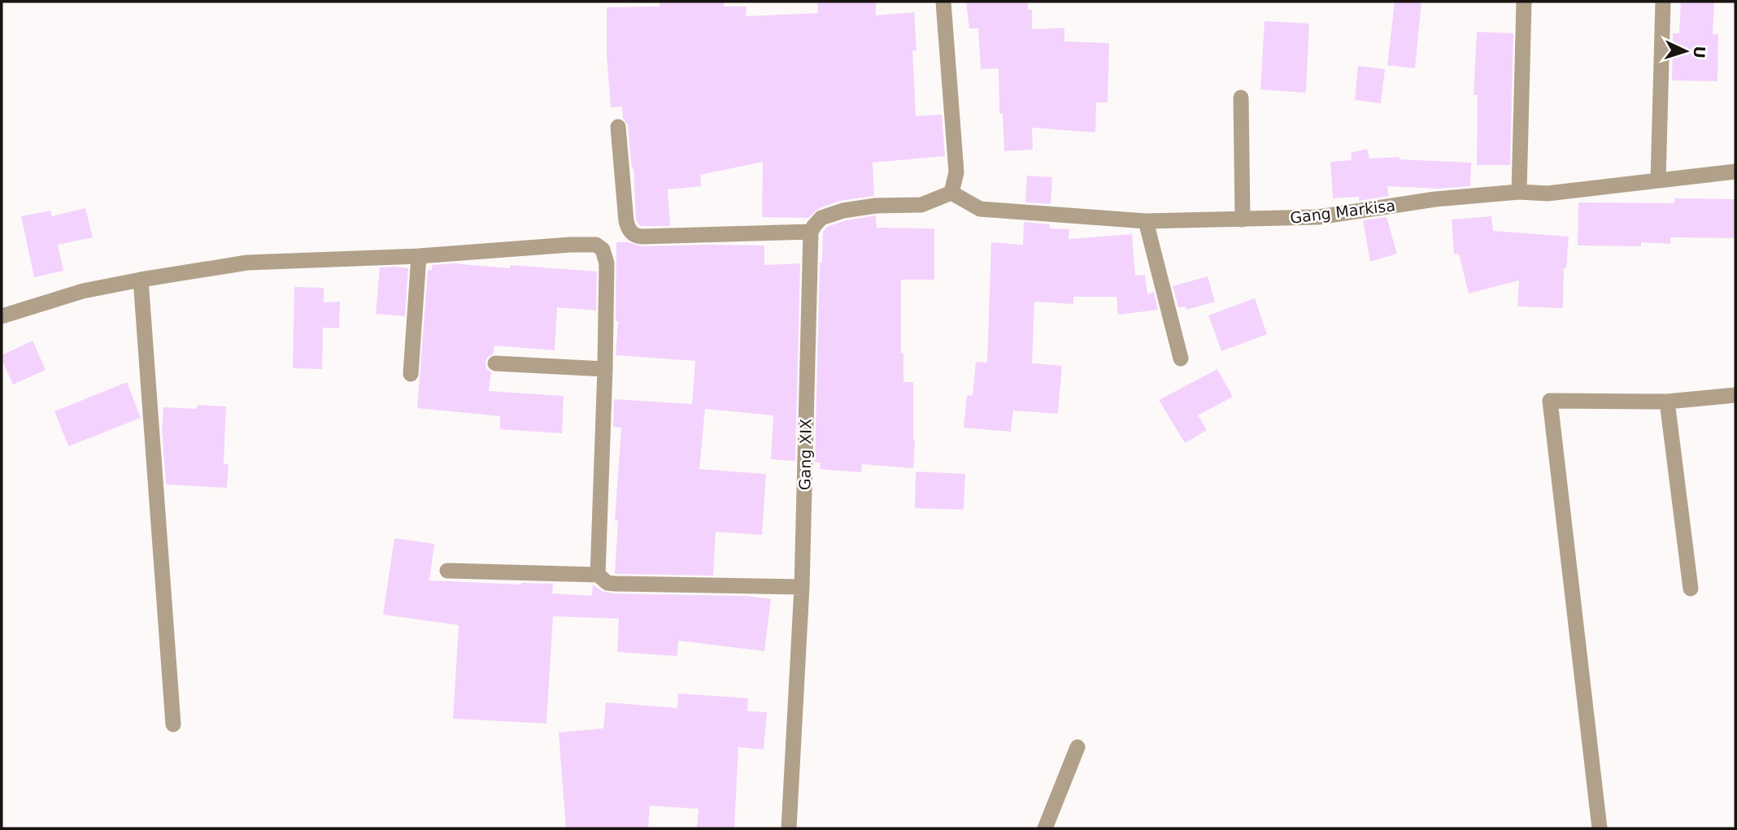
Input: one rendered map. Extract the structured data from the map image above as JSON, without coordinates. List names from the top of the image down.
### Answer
{
  "streets": {
    "street": ["Gang Markisa", "Gang XIX"]
  },
  "north": "right"
}
